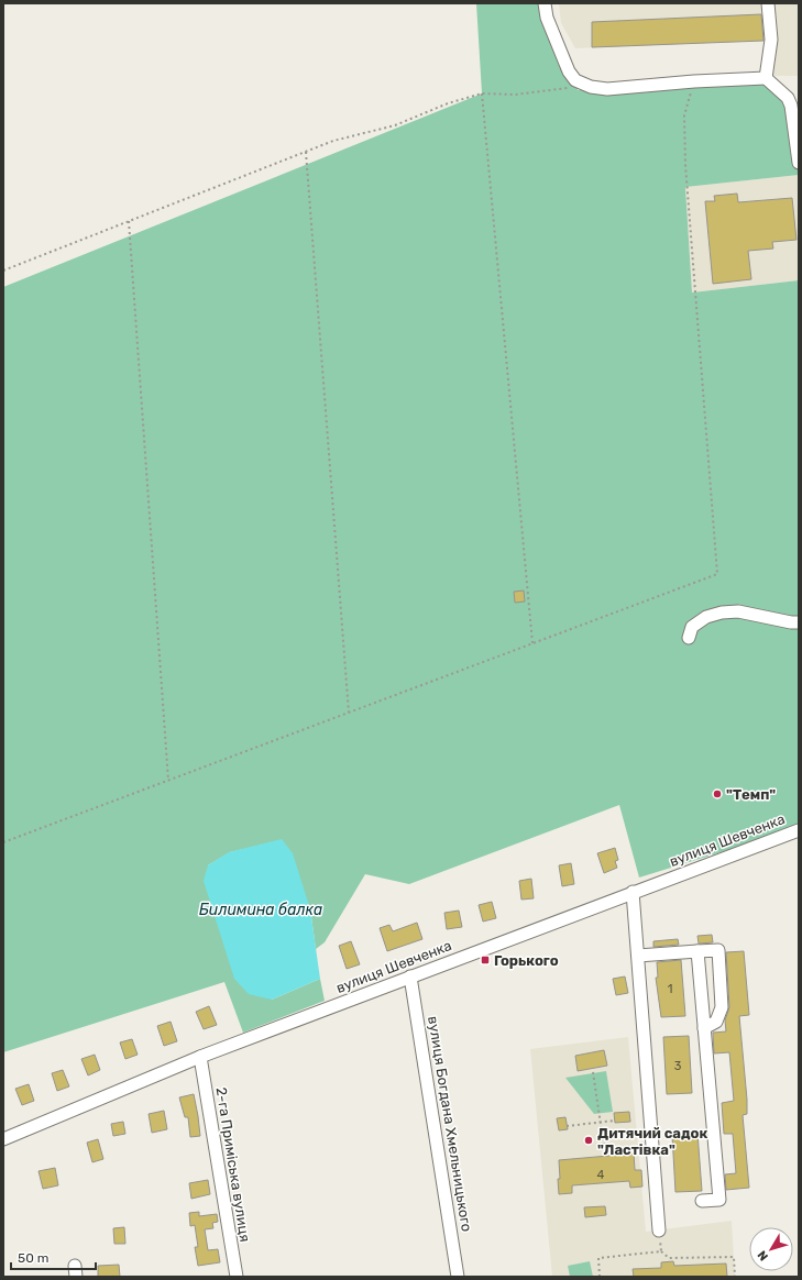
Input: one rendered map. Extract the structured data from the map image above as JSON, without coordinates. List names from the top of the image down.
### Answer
{
  "streets": {
    "street": ["вулиця Шевченка", "вулиця Богдана Хмельницького", "2-га Приміська вулиця"]
  },
  "crossings": [
    ["вулиця Шевченка", "вулиця Богдана Хмельницького"],
    ["вулиця Шевченка", "2-га Приміська вулиця"]
  ],
  "water": ["Билимина балка"],
  "places": {
    "other": ["\"Темп\"", "Дитячий садок \"Ластівка\""],
    "transit": ["Горького"]
  },
  "house_numbers": ["1", "3", "4"],
  "scale_bar": "50 m",
  "north": "bottom left"
}
